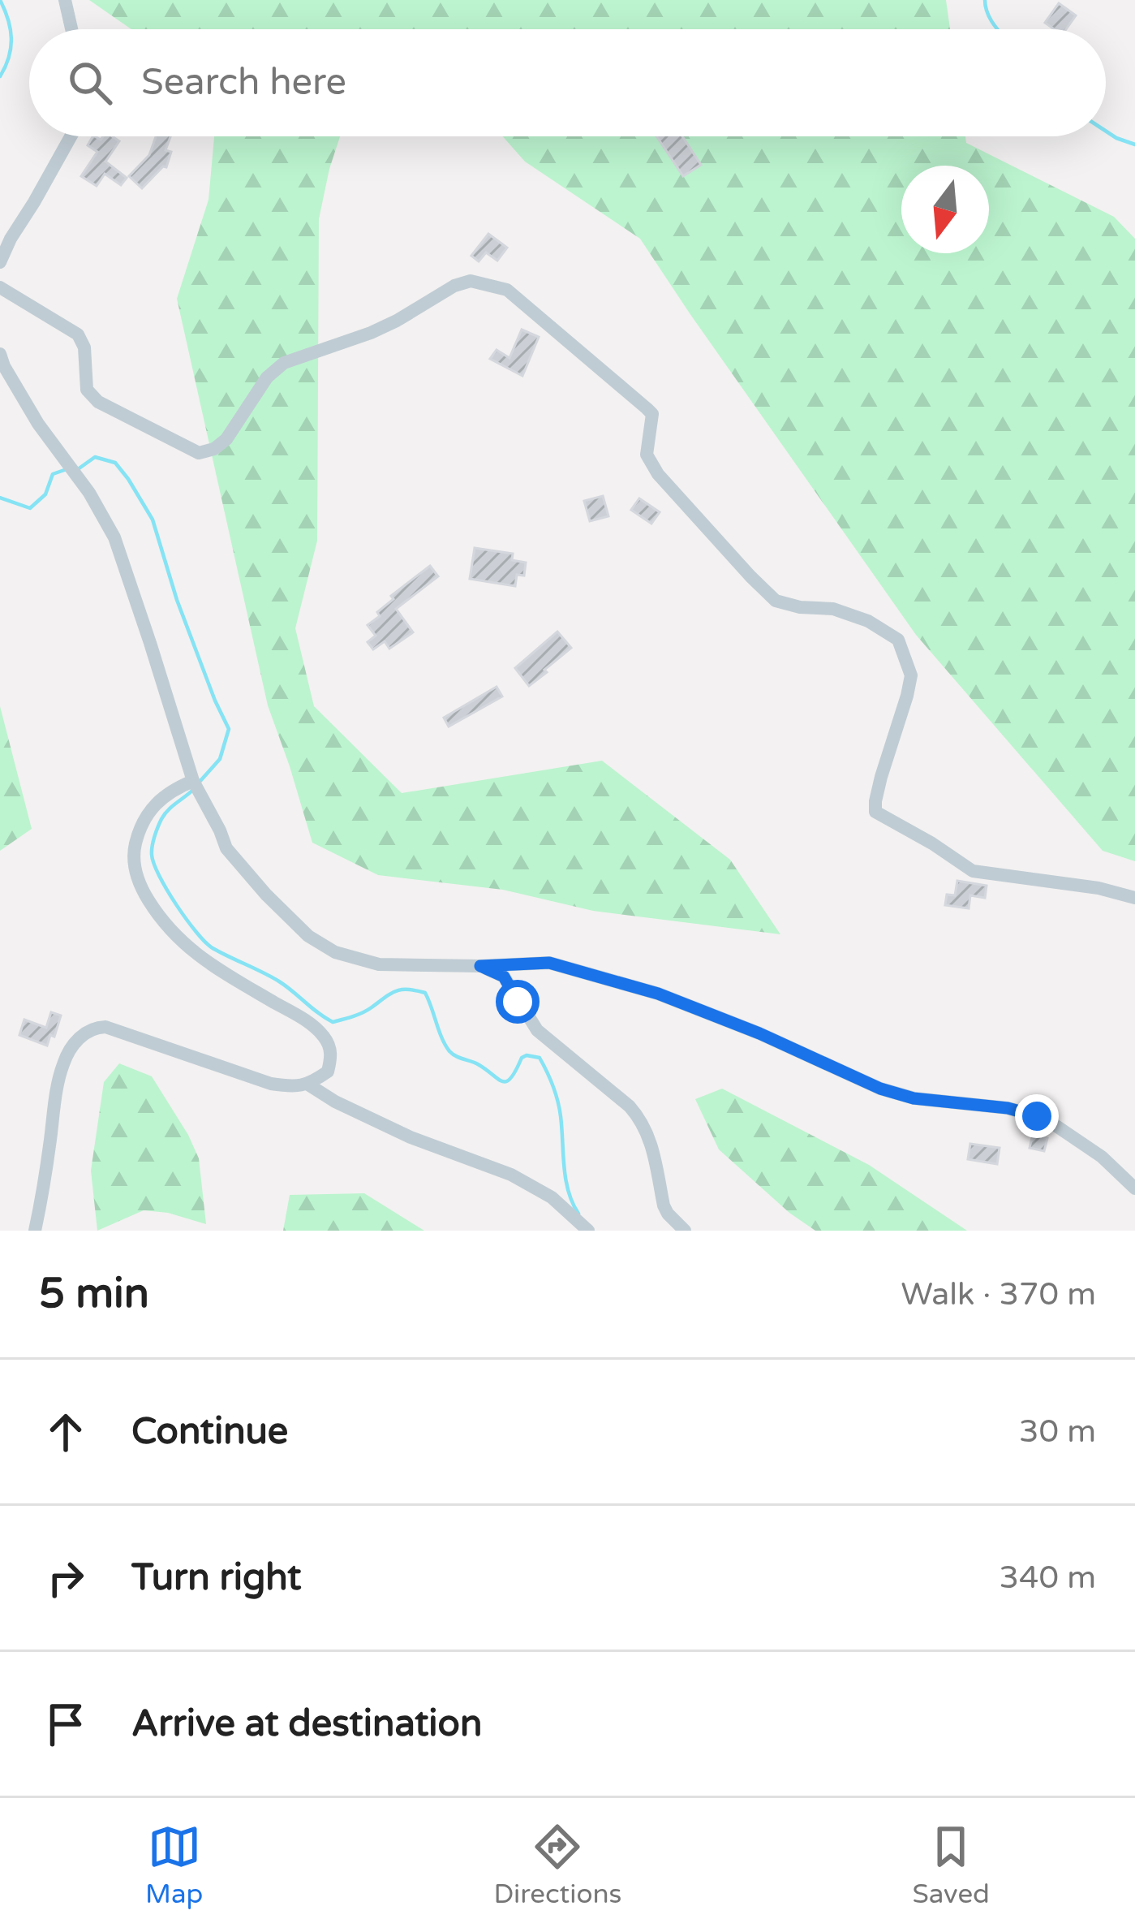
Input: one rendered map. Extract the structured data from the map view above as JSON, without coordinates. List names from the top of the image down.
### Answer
{
  "north": "bottom",
  "page": {
    "search": "Search here",
    "heading": ["5 min", "Walk · 370 m"],
    "list": [
      ["Continue", "30 m"],
      ["Turn right", "340 m"],
      "Arrive at destination"
    ],
    "nav": ["Map", "Directions", "Saved"]
  }
}
